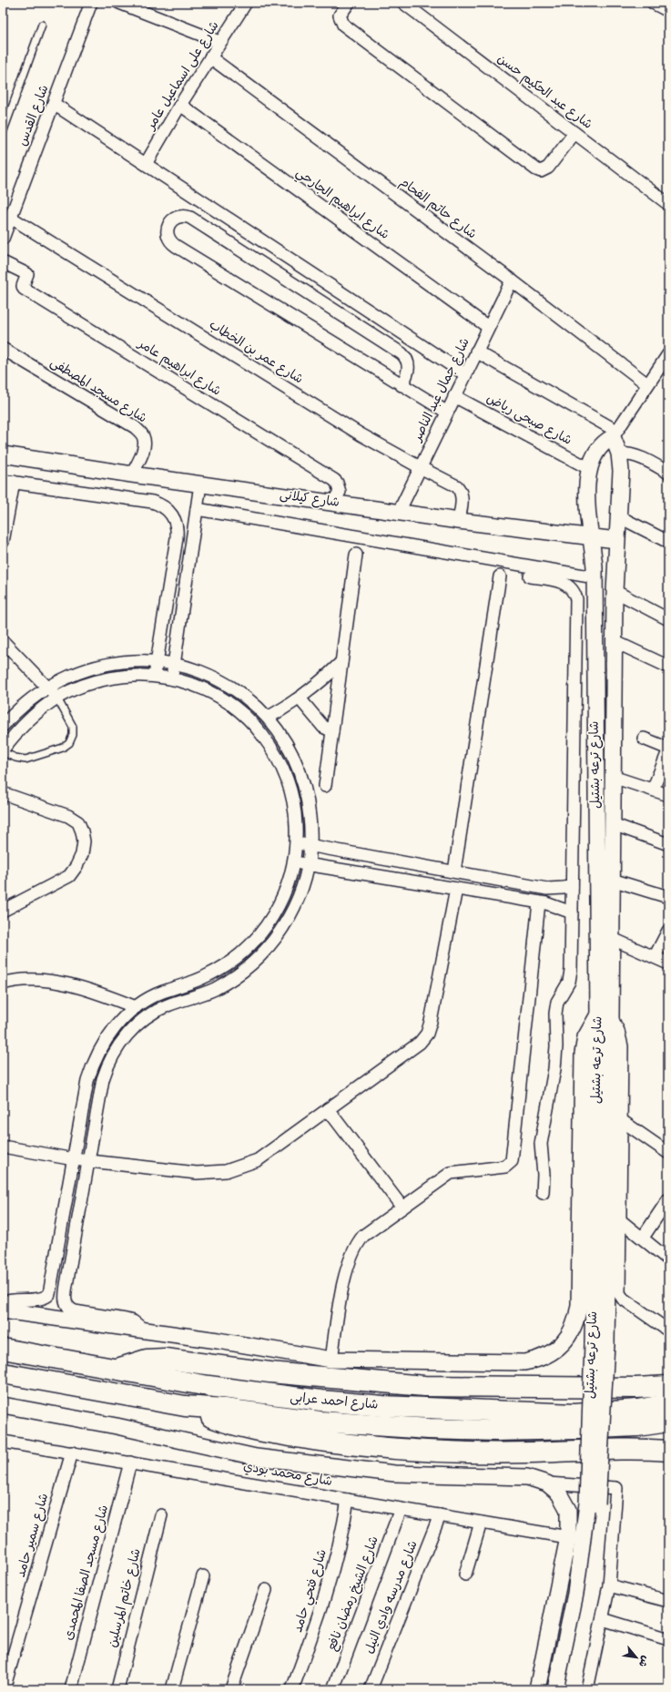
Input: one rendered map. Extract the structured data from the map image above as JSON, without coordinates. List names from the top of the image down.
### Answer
{
  "streets": {
    "highway": ["شارع احمد عرابى"],
    "street": [
      "شارع على اسماعيل عامر",
      "شارع عبد الحكيم حسن",
      "شارع القدس",
      "شارع ابراهيم الجارحي",
      "شارع حاتم الفحام",
      "شارع عمر بن الخطاب",
      "شارع ابراهيم عامر",
      "شارع جمال عبد الناصر",
      "شارع مسجد المصطفى",
      "شارع صبحى رياض",
      "شارع كيلانى",
      "شارع ترعه بشتيل",
      "شارع محمد بودي",
      "شارع سمير حامد",
      "شارع مسجد الصفا المحمدى",
      "شارع فتحي حامد",
      "شارع الشيخ رمضان نافع",
      "شارع مدرسه وادي النيل",
      "شارع خاتم المرسلين"
    ]
  },
  "crossings": [
    ["شارع على اسماعيل عامر", "شارع ابراهيم الجارحي"],
    ["شارع على اسماعيل عامر", "شارع حاتم الفحام"],
    ["شارع القدس", "شارع عمر بن الخطاب"],
    ["شارع ابراهيم الجارحي", "شارع جمال عبد الناصر"],
    ["شارع حاتم الفحام", "شارع جمال عبد الناصر"],
    ["شارع حاتم الفحام", "شارع ترعه بشتيل"],
    ["شارع عمر بن الخطاب", "شارع جمال عبد الناصر"],
    ["شارع عمر بن الخطاب", "شارع كيلانى"],
    ["شارع ابراهيم عامر", "شارع كيلانى"],
    ["شارع جمال عبد الناصر", "شارع صبحى رياض"],
    ["شارع جمال عبد الناصر", "شارع كيلانى"],
    ["شارع مسجد المصطفى", "شارع كيلانى"],
    ["شارع صبحى رياض", "شارع ترعه بشتيل"],
    ["شارع كيلانى", "شارع ترعه بشتيل"],
    ["شارع محمد بودي", "شارع سمير حامد"],
    ["شارع محمد بودي", "شارع مسجد الصفا المحمدى"],
    ["شارع محمد بودي", "شارع فتحي حامد"],
    ["شارع محمد بودي", "شارع الشيخ رمضان نافع"],
    ["شارع محمد بودي", "شارع مدرسه وادي النيل"]
  ],
  "north": "bottom right"
}
